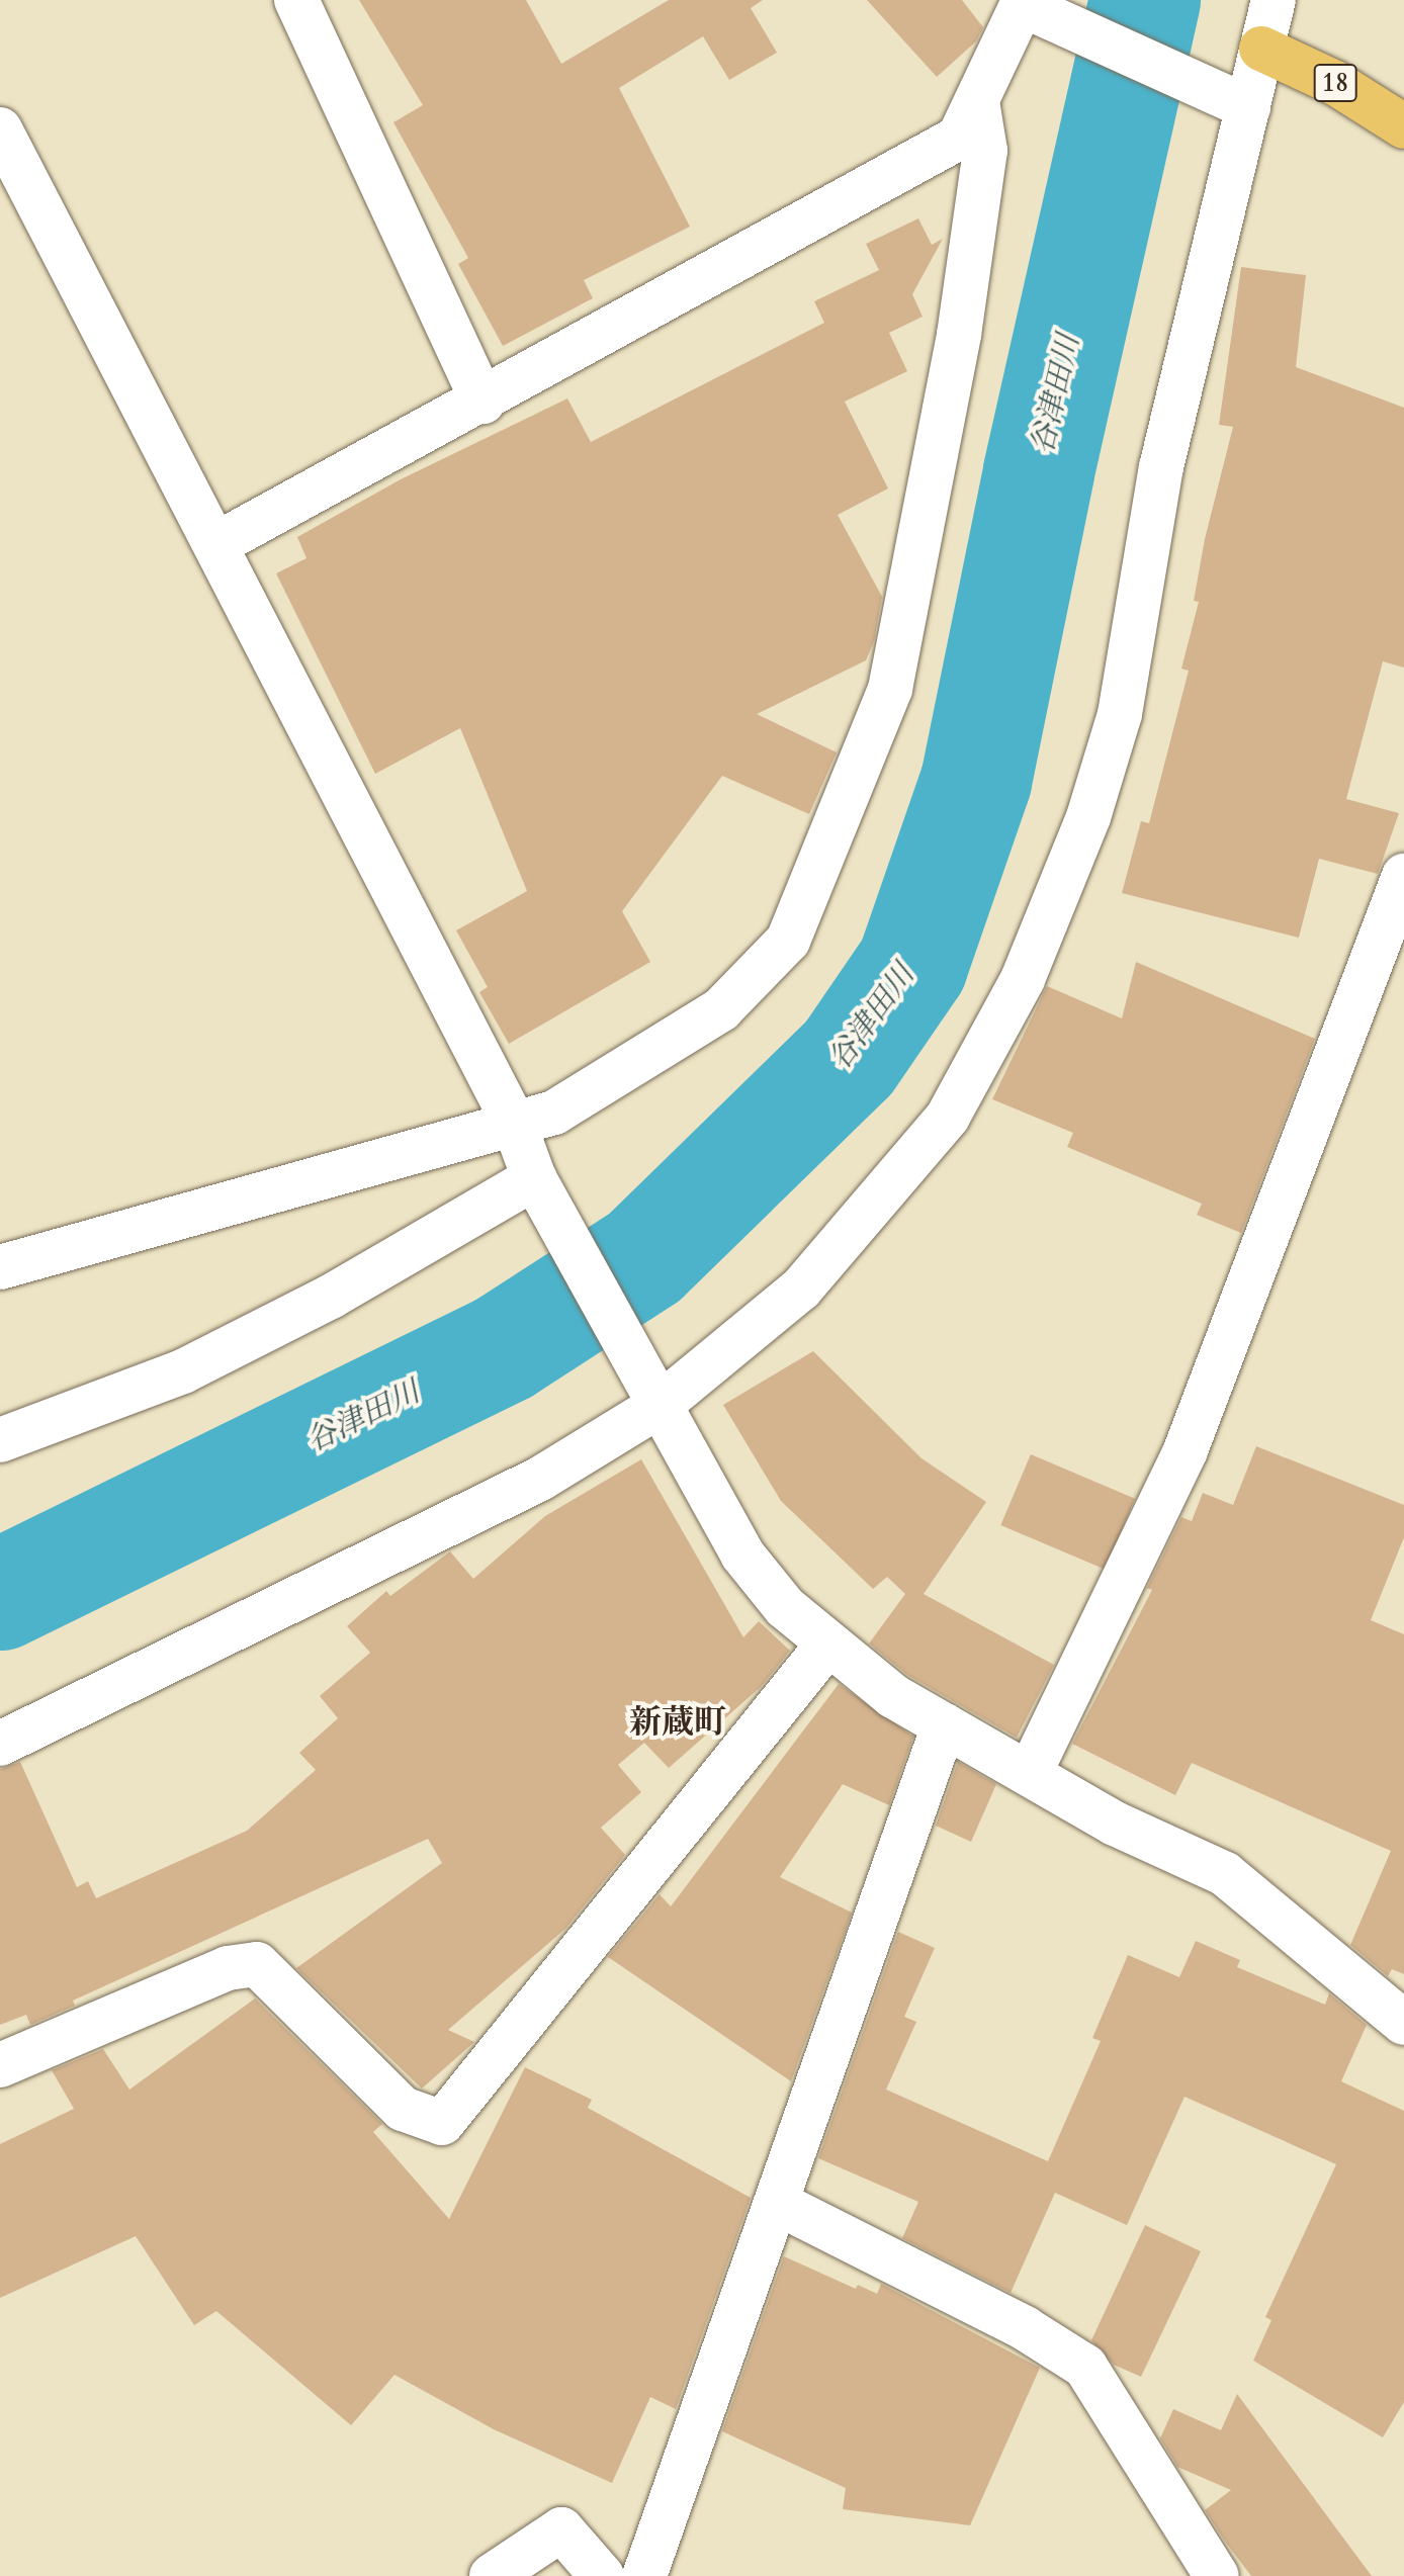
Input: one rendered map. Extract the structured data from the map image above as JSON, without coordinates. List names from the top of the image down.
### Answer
{
  "streets": {
    "main road": ["18"]
  },
  "districts": ["新蔵町"],
  "water": ["谷津田川"]
}
